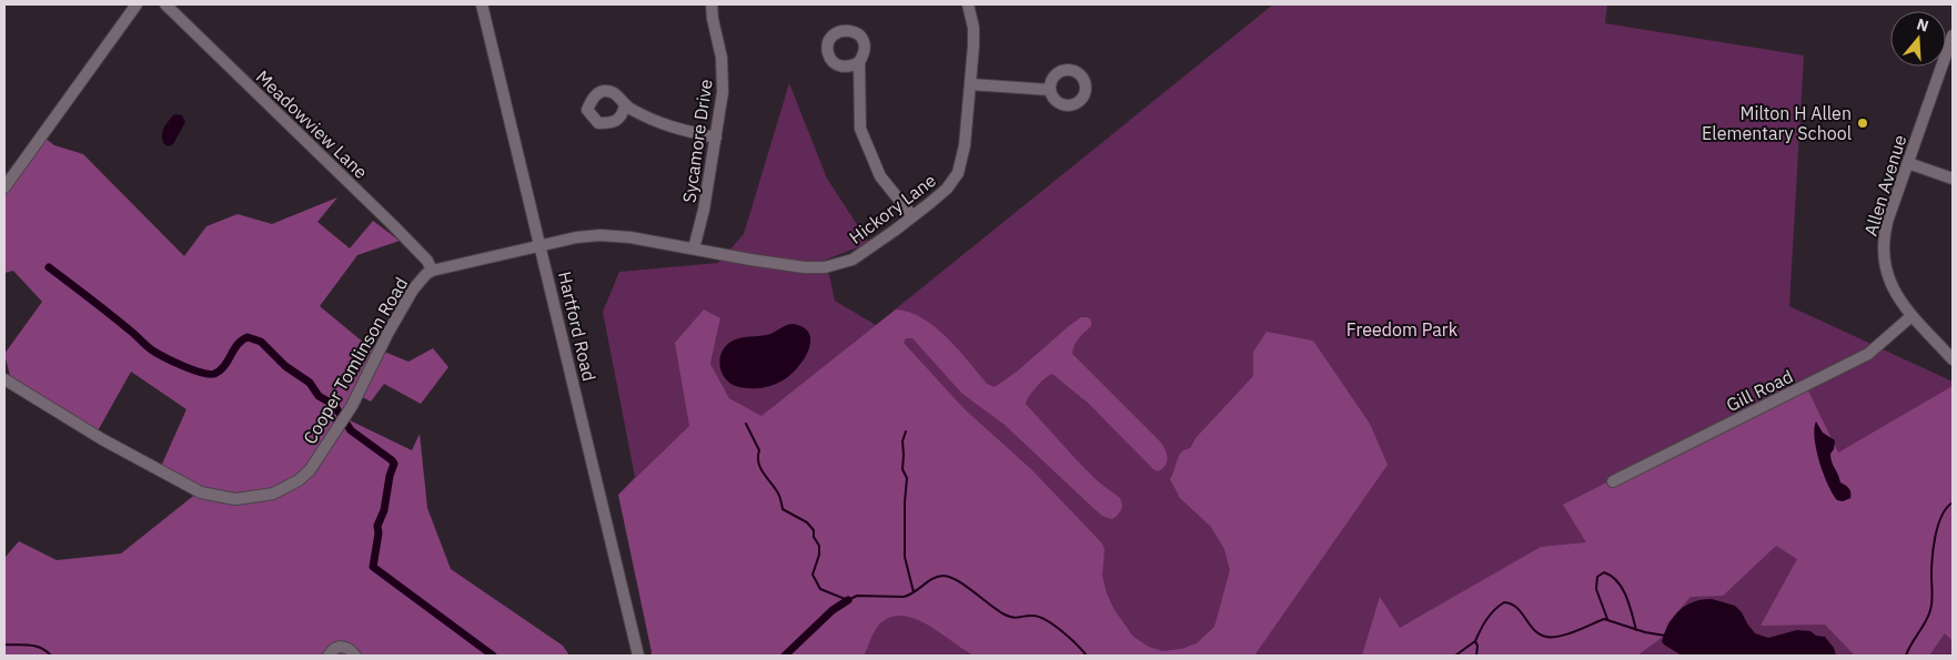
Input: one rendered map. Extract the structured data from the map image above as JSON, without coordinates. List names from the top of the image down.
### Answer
{
  "streets": {
    "street": [
      "Meadowview Lane",
      "Sycamore Drive",
      "Allen Avenue",
      "Hickory Lane",
      "Hartford Road",
      "Cooper Tomlinson Road",
      "Gill Road"
    ]
  },
  "crossings": [
    ["Meadowview Lane", "Cooper Tomlinson Road"],
    ["Sycamore Drive", "Hickory Lane"],
    ["Allen Avenue", "Gill Road"],
    ["Hickory Lane", "Hartford Road"],
    ["Hickory Lane", "Cooper Tomlinson Road"],
    ["Hartford Road", "Cooper Tomlinson Road"]
  ],
  "parks": ["Freedom Park"],
  "places": ["Milton H Allen Elementary School"],
  "north": "top"
}
